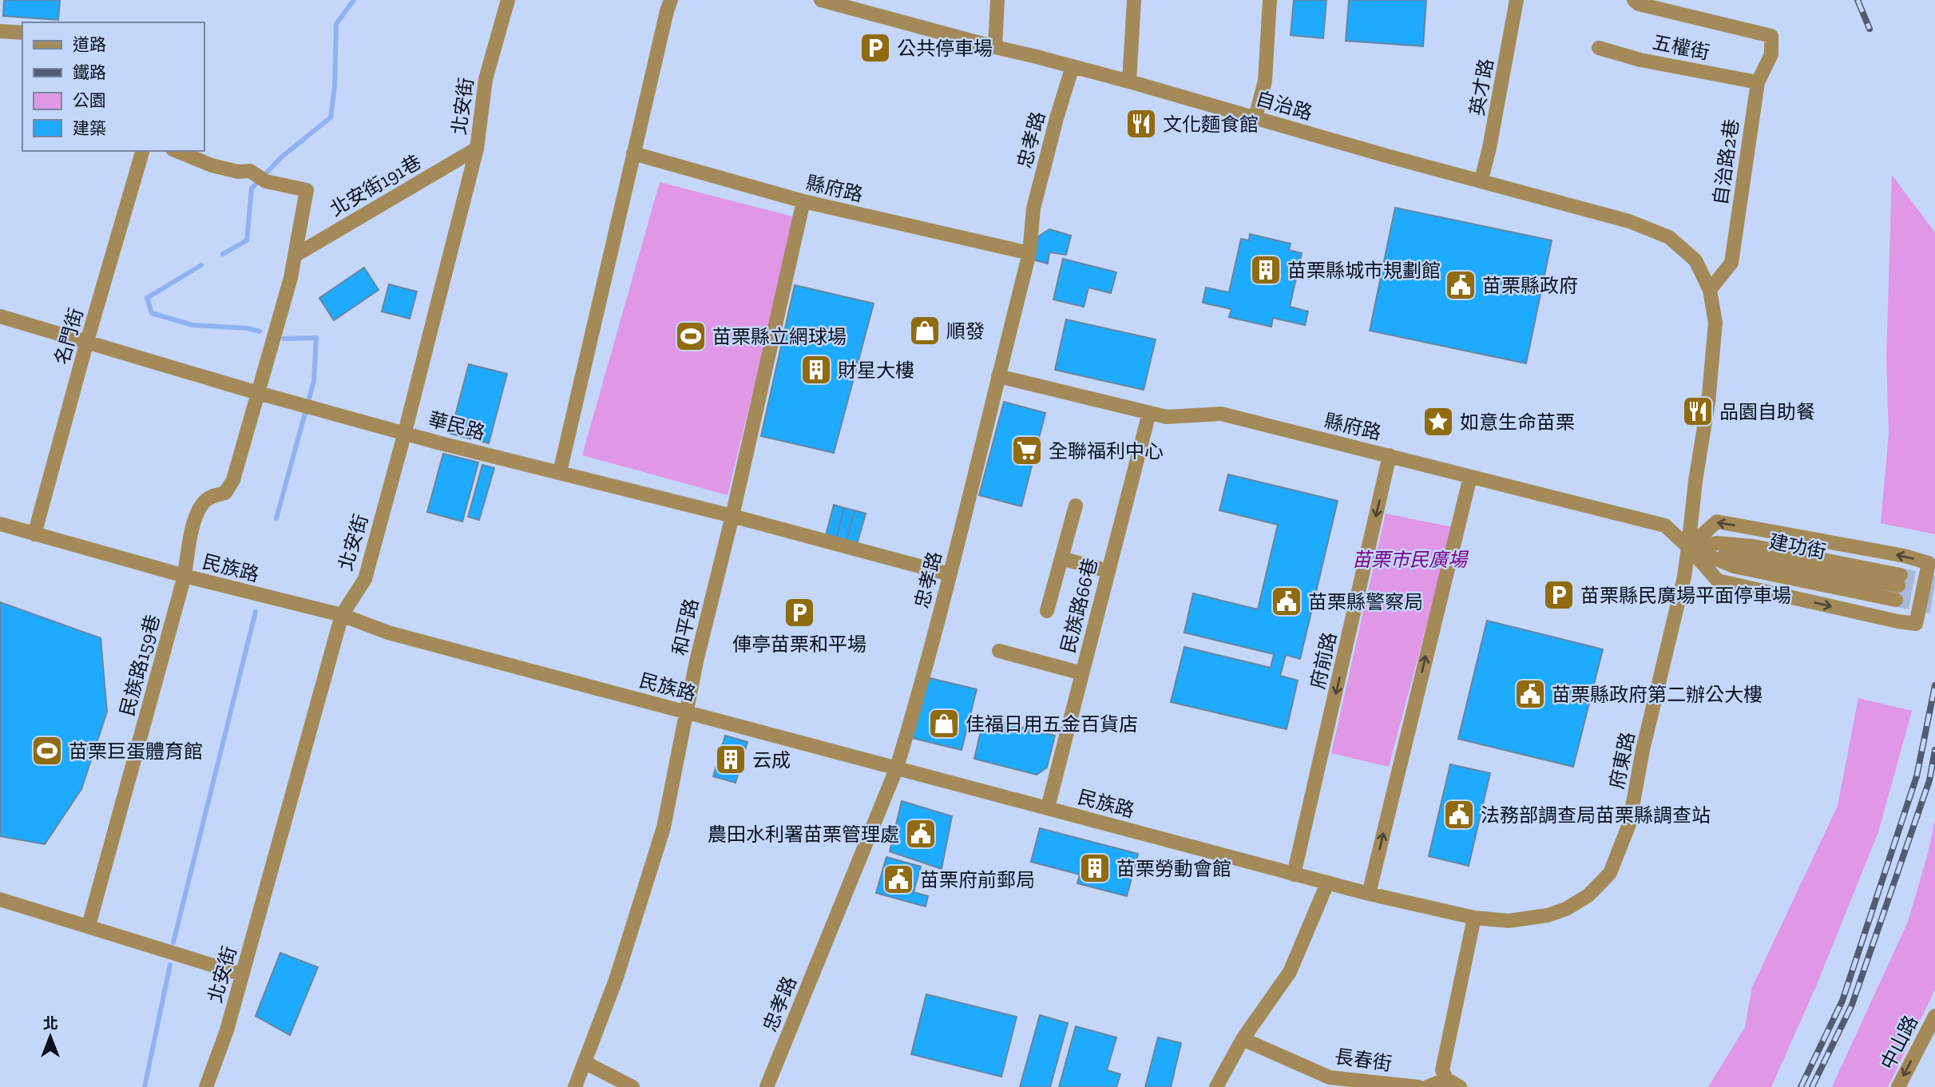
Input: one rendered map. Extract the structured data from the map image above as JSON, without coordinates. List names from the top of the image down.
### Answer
{
  "streets": {
    "street": [
      "五權街",
      "英才路",
      "自治路",
      "北安街",
      "忠孝路",
      "自治路2巷",
      "北安街191巷",
      "縣府路",
      "名門街",
      "華民路",
      "建功街",
      "民族路",
      "民族路66巷",
      "和平路",
      "府前路",
      "民族路159巷",
      "府東路",
      "中山路",
      "長春街"
    ]
  },
  "crossings": [
    ["五權街", "自治路2巷"],
    ["英才路", "自治路"],
    ["自治路", "忠孝路"],
    ["自治路", "自治路2巷"],
    ["自治路", "府東路"],
    ["北安街", "北安街191巷"],
    ["北安街", "華民路"],
    ["北安街", "民族路"],
    ["忠孝路", "縣府路"],
    ["忠孝路", "華民路"],
    ["忠孝路", "民族路"],
    ["自治路2巷", "府東路"],
    ["北安街191巷", "華民路"],
    ["北安街191巷", "民族路159巷"],
    ["縣府路", "建功街"],
    ["縣府路", "民族路66巷"],
    ["縣府路", "和平路"],
    ["縣府路", "府前路"],
    ["縣府路", "府東路"],
    ["名門街", "華民路"],
    ["名門街", "民族路"],
    ["華民路", "和平路"],
    ["華民路", "民族路159巷"],
    ["建功街", "府東路"],
    ["民族路", "民族路66巷"],
    ["民族路", "和平路"],
    ["民族路", "府前路"],
    ["民族路", "民族路159巷"],
    ["民族路", "府東路"]
  ],
  "one_way": ["中山路"],
  "parks": ["苗栗市民廣場"],
  "places": {
    "parking": ["公共停車場", "苗栗縣民廣場平面停車場", "俥亭苗栗和平場"],
    "restaurant": ["文化麵食館", "品園自助餐"],
    "building": [
      "苗栗縣城市規劃館",
      "財星大樓",
      "云成",
      "苗栗勞動會館"
    ],
    "public building": [
      "苗栗縣政府",
      "苗栗縣警察局",
      "苗栗縣政府第二辦公大樓",
      "法務部調查局苗栗縣調查站",
      "農田水利署苗栗管理處",
      "苗栗府前郵局"
    ],
    "shop": ["順發", "佳福日用五金百貨店"],
    "sports": ["苗栗縣立網球場", "苗栗巨蛋體育館"],
    "place": ["如意生命苗栗"],
    "supermarket": ["全聯福利中心"]
  },
  "legend": [
    "道路",
    "鐵路",
    "公園",
    "建築"
  ],
  "north": "top"
}
